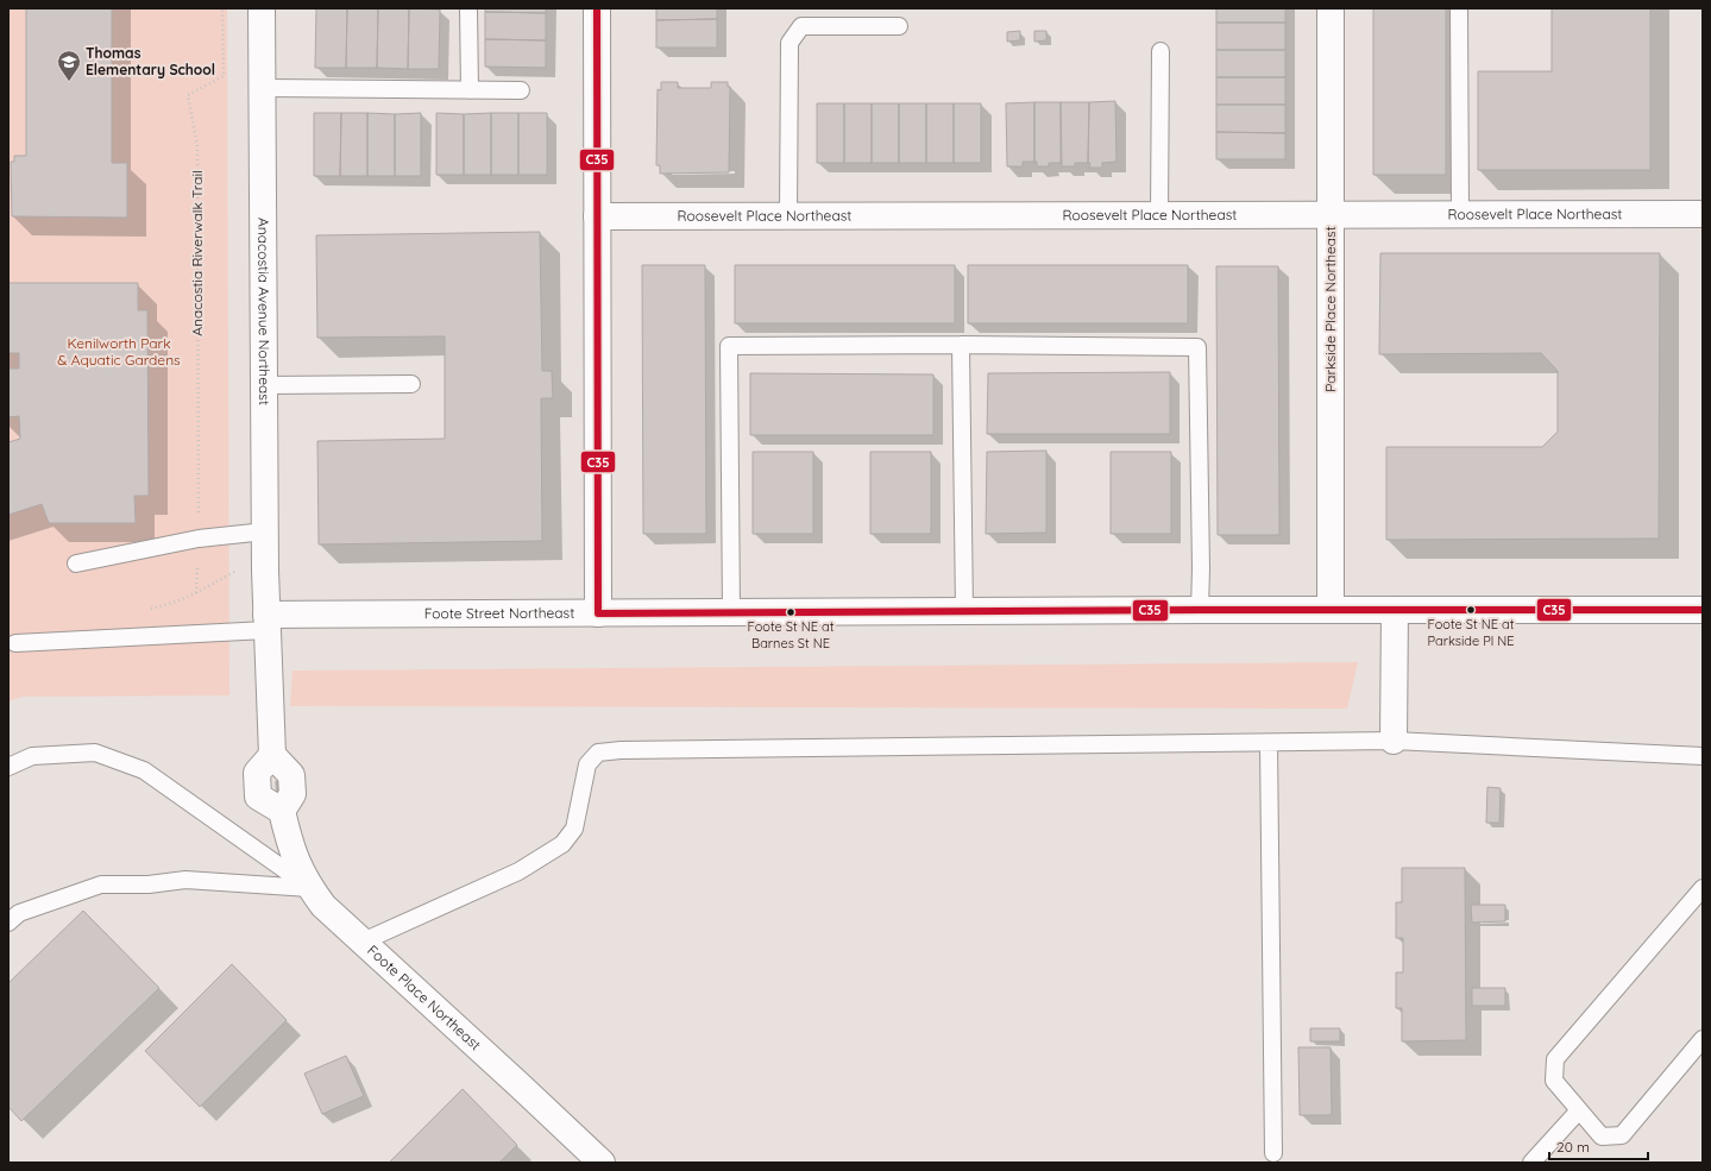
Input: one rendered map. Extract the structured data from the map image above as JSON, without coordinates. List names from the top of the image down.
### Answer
{
  "streets": {
    "street": [
      "Roosevelt Place Northeast",
      "Parkside Place Northeast",
      "Anacostia Avenue Northeast",
      "Foote Street Northeast",
      "Foote Place Northeast"
    ],
    "path": ["Anacostia Riverwalk Trail"]
  },
  "crossings": [
    ["Roosevelt Place Northeast", "Parkside Place Northeast"],
    ["Parkside Place Northeast", "Foote Street Northeast"],
    ["Anacostia Avenue Northeast", "Foote Street Northeast"],
    ["Anacostia Avenue Northeast", "Foote Place Northeast"],
    ["Foote Street Northeast", "Foote Place Northeast"]
  ],
  "parks": ["Kenilworth Park & Aquatic Gardens"],
  "places": {
    "school or university": ["Thomas Elementary School"],
    "other": ["Foote St NE at Parkside Pl NE", "Foote St NE at Barnes St NE"]
  },
  "lines": ["transit line C35"],
  "scale_bar": "20 m"
}
